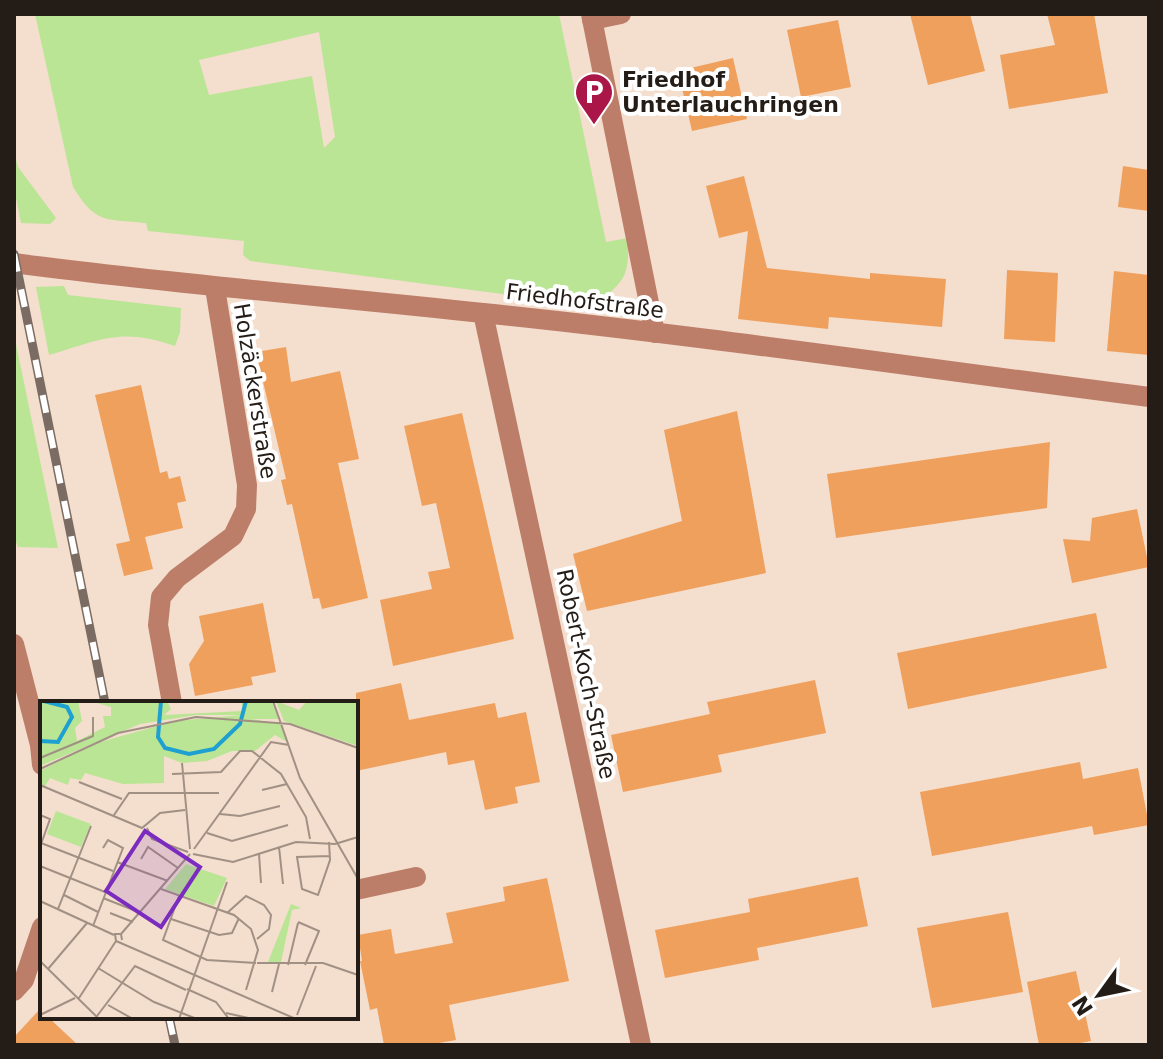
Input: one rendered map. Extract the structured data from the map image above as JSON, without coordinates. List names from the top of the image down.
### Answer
{
  "streets": {
    "street": ["Friedhofstraße", "Holzäckerstraße", "Robert-Koch-Straße"]
  },
  "crossings": [
    ["Friedhofstraße", "Holzäckerstraße"],
    ["Friedhofstraße", "Robert-Koch-Straße"]
  ],
  "places": {
    "parking": ["Friedhof Unterlauchringen"]
  },
  "north": "bottom left"
}
